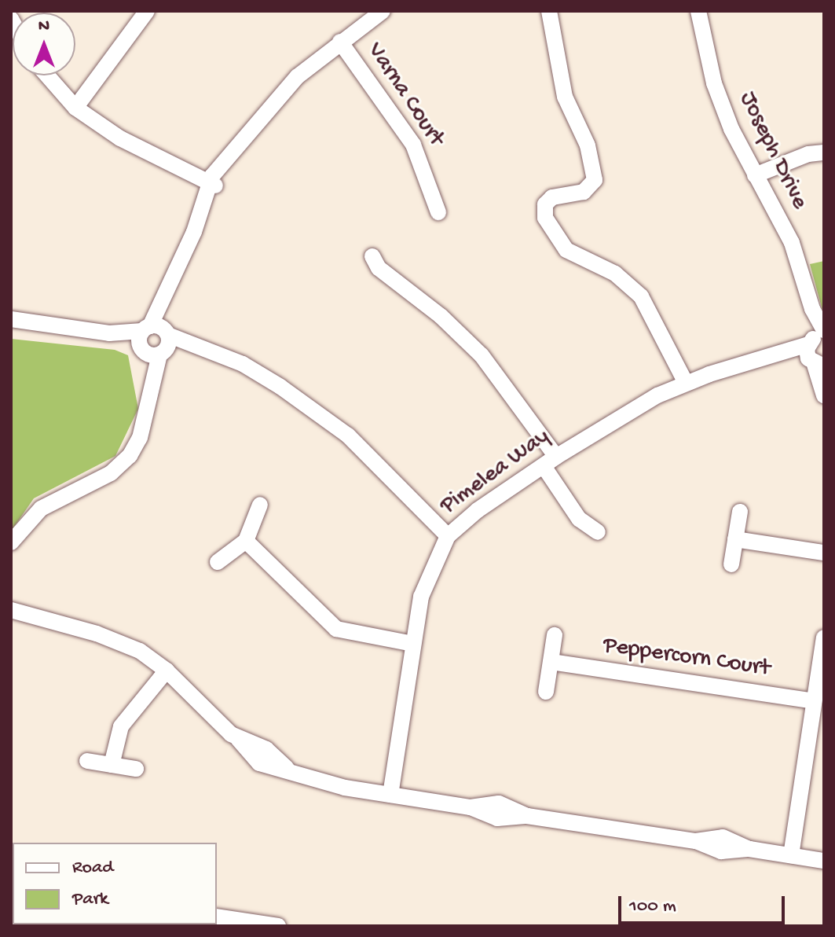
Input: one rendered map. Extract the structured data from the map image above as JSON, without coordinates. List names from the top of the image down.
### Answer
{
  "streets": {
    "street": [
      "Varna Court",
      "Joseph Drive",
      "Pimelea Way",
      "Peppercorn Court"
    ]
  },
  "crossings": [
    ["Joseph Drive", "Pimelea Way"]
  ],
  "legend": ["Road", "Park"],
  "scale_bar": "100 m",
  "north": "top"
}
